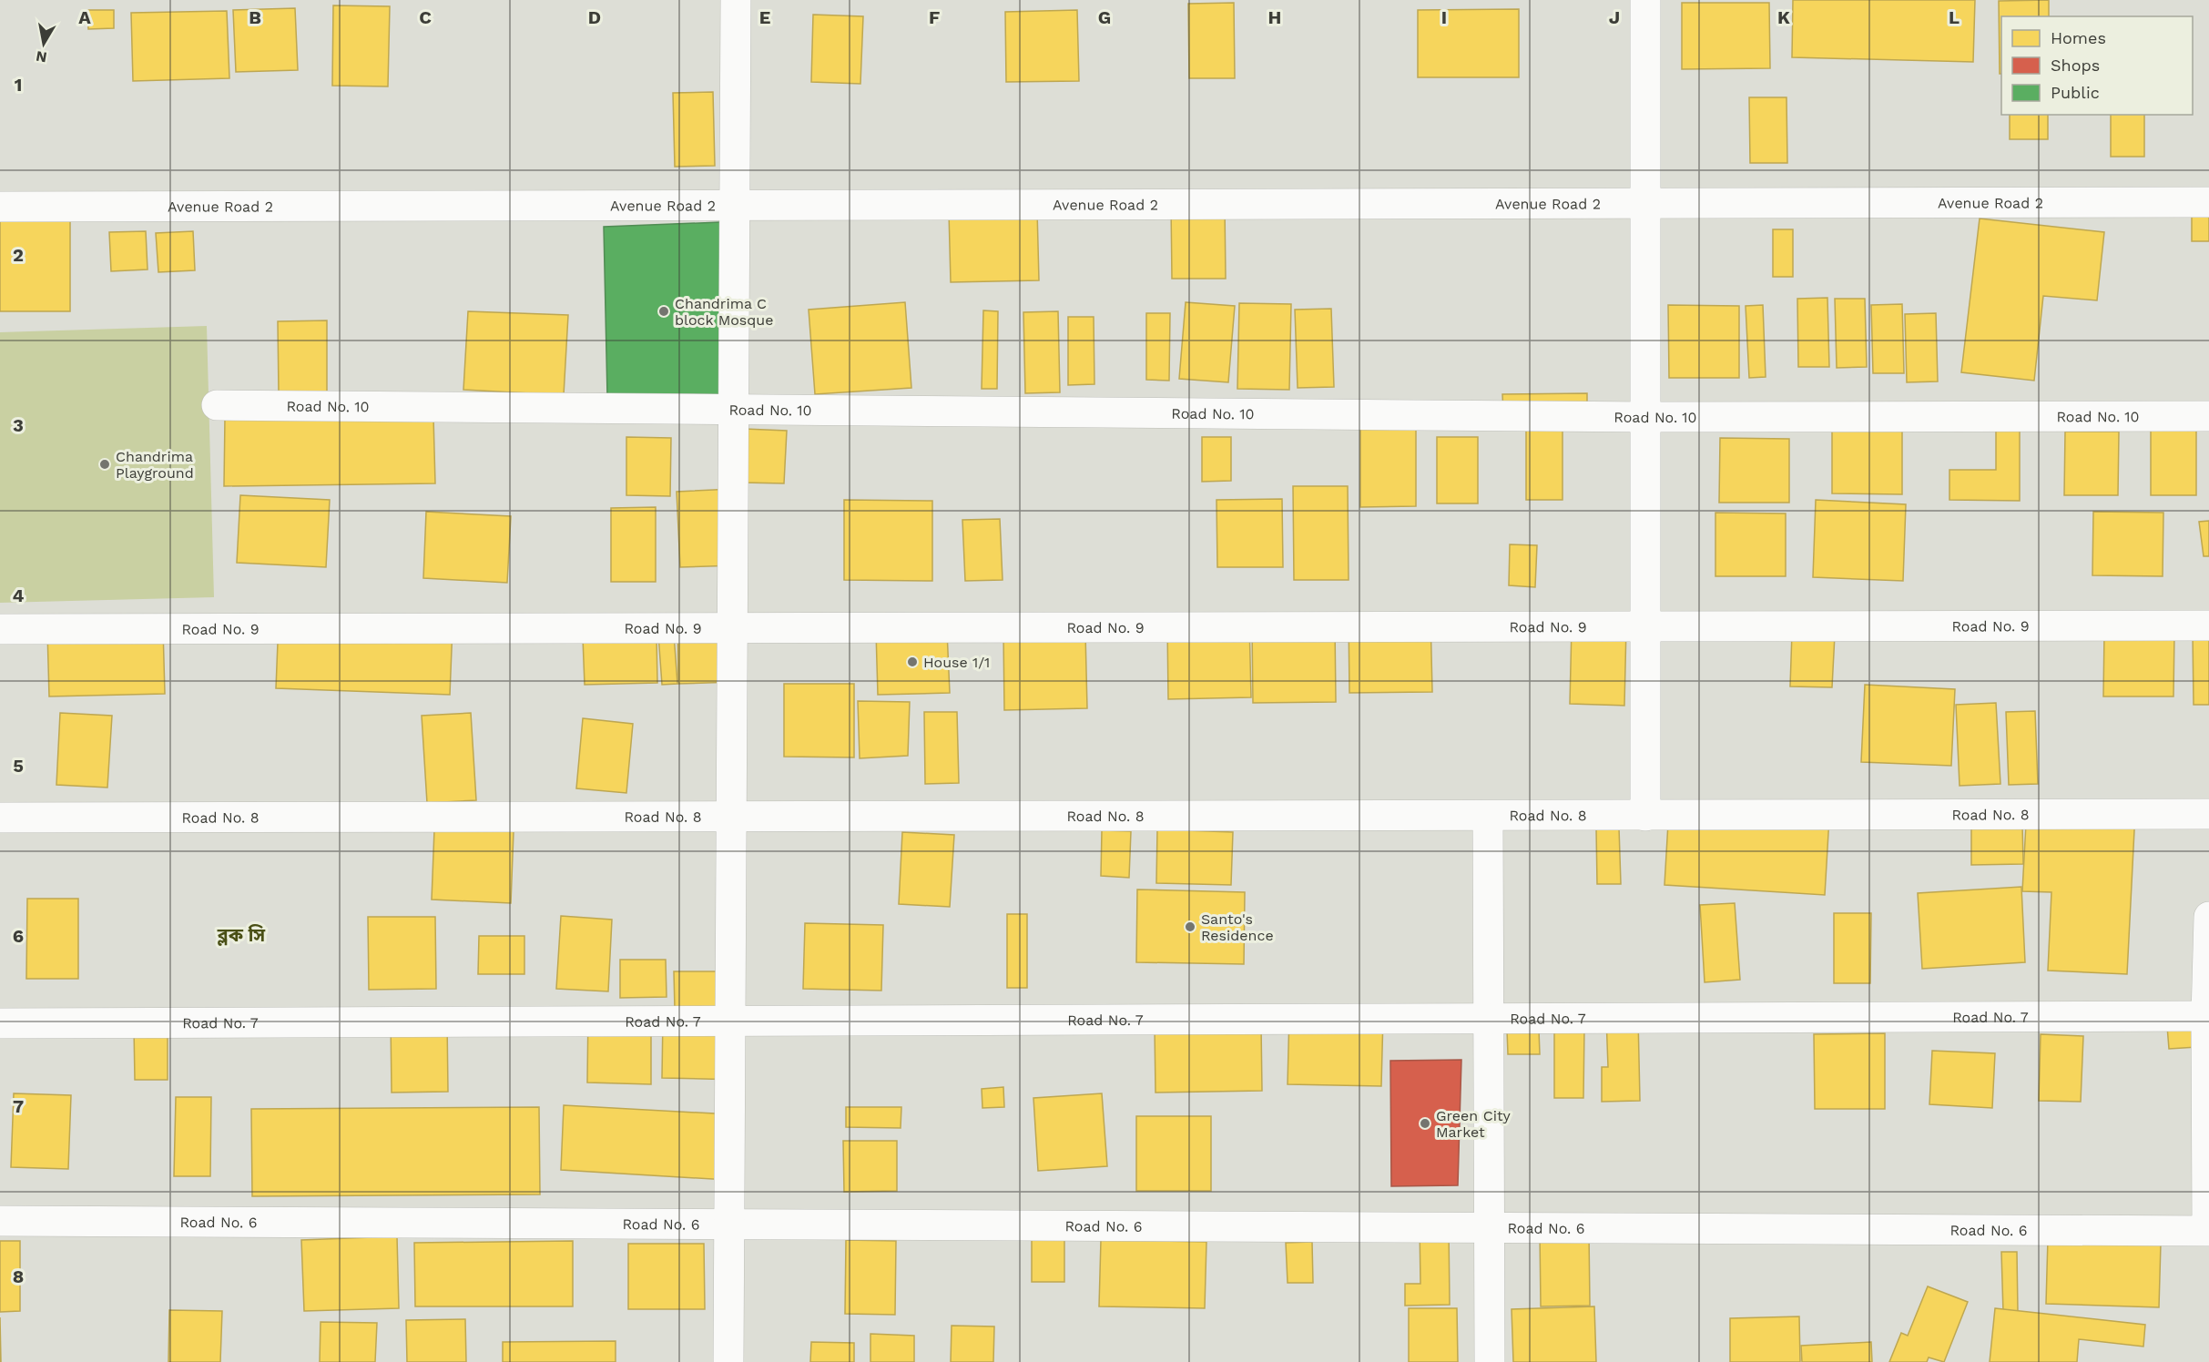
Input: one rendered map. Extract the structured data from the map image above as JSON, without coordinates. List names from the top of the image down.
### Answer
{
  "streets": {
    "street": [
      "Avenue Road 2",
      "Road No. 10",
      "Road No. 9",
      "Road No. 8",
      "Road No. 7",
      "Road No. 6"
    ]
  },
  "crossings": [
    ["Road No. 7", "Road No. 6"]
  ],
  "districts": ["ব্লক সি"],
  "places": [
    "Chandrima C block Mosque",
    "Chandrima Playground",
    "House 1/1",
    "Santo's Residence",
    "Green City Market"
  ],
  "legend": ["Homes", "Shops", "Public"],
  "north": "bottom",
  "grid": {
    "columns": [
      "A",
      "B",
      "C",
      "D",
      "E",
      "F",
      "G",
      "H",
      "I",
      "J",
      "K",
      "L"
    ],
    "rows": [
      "1",
      "2",
      "3",
      "4",
      "5",
      "6",
      "7",
      "8"
    ]
  }
}
